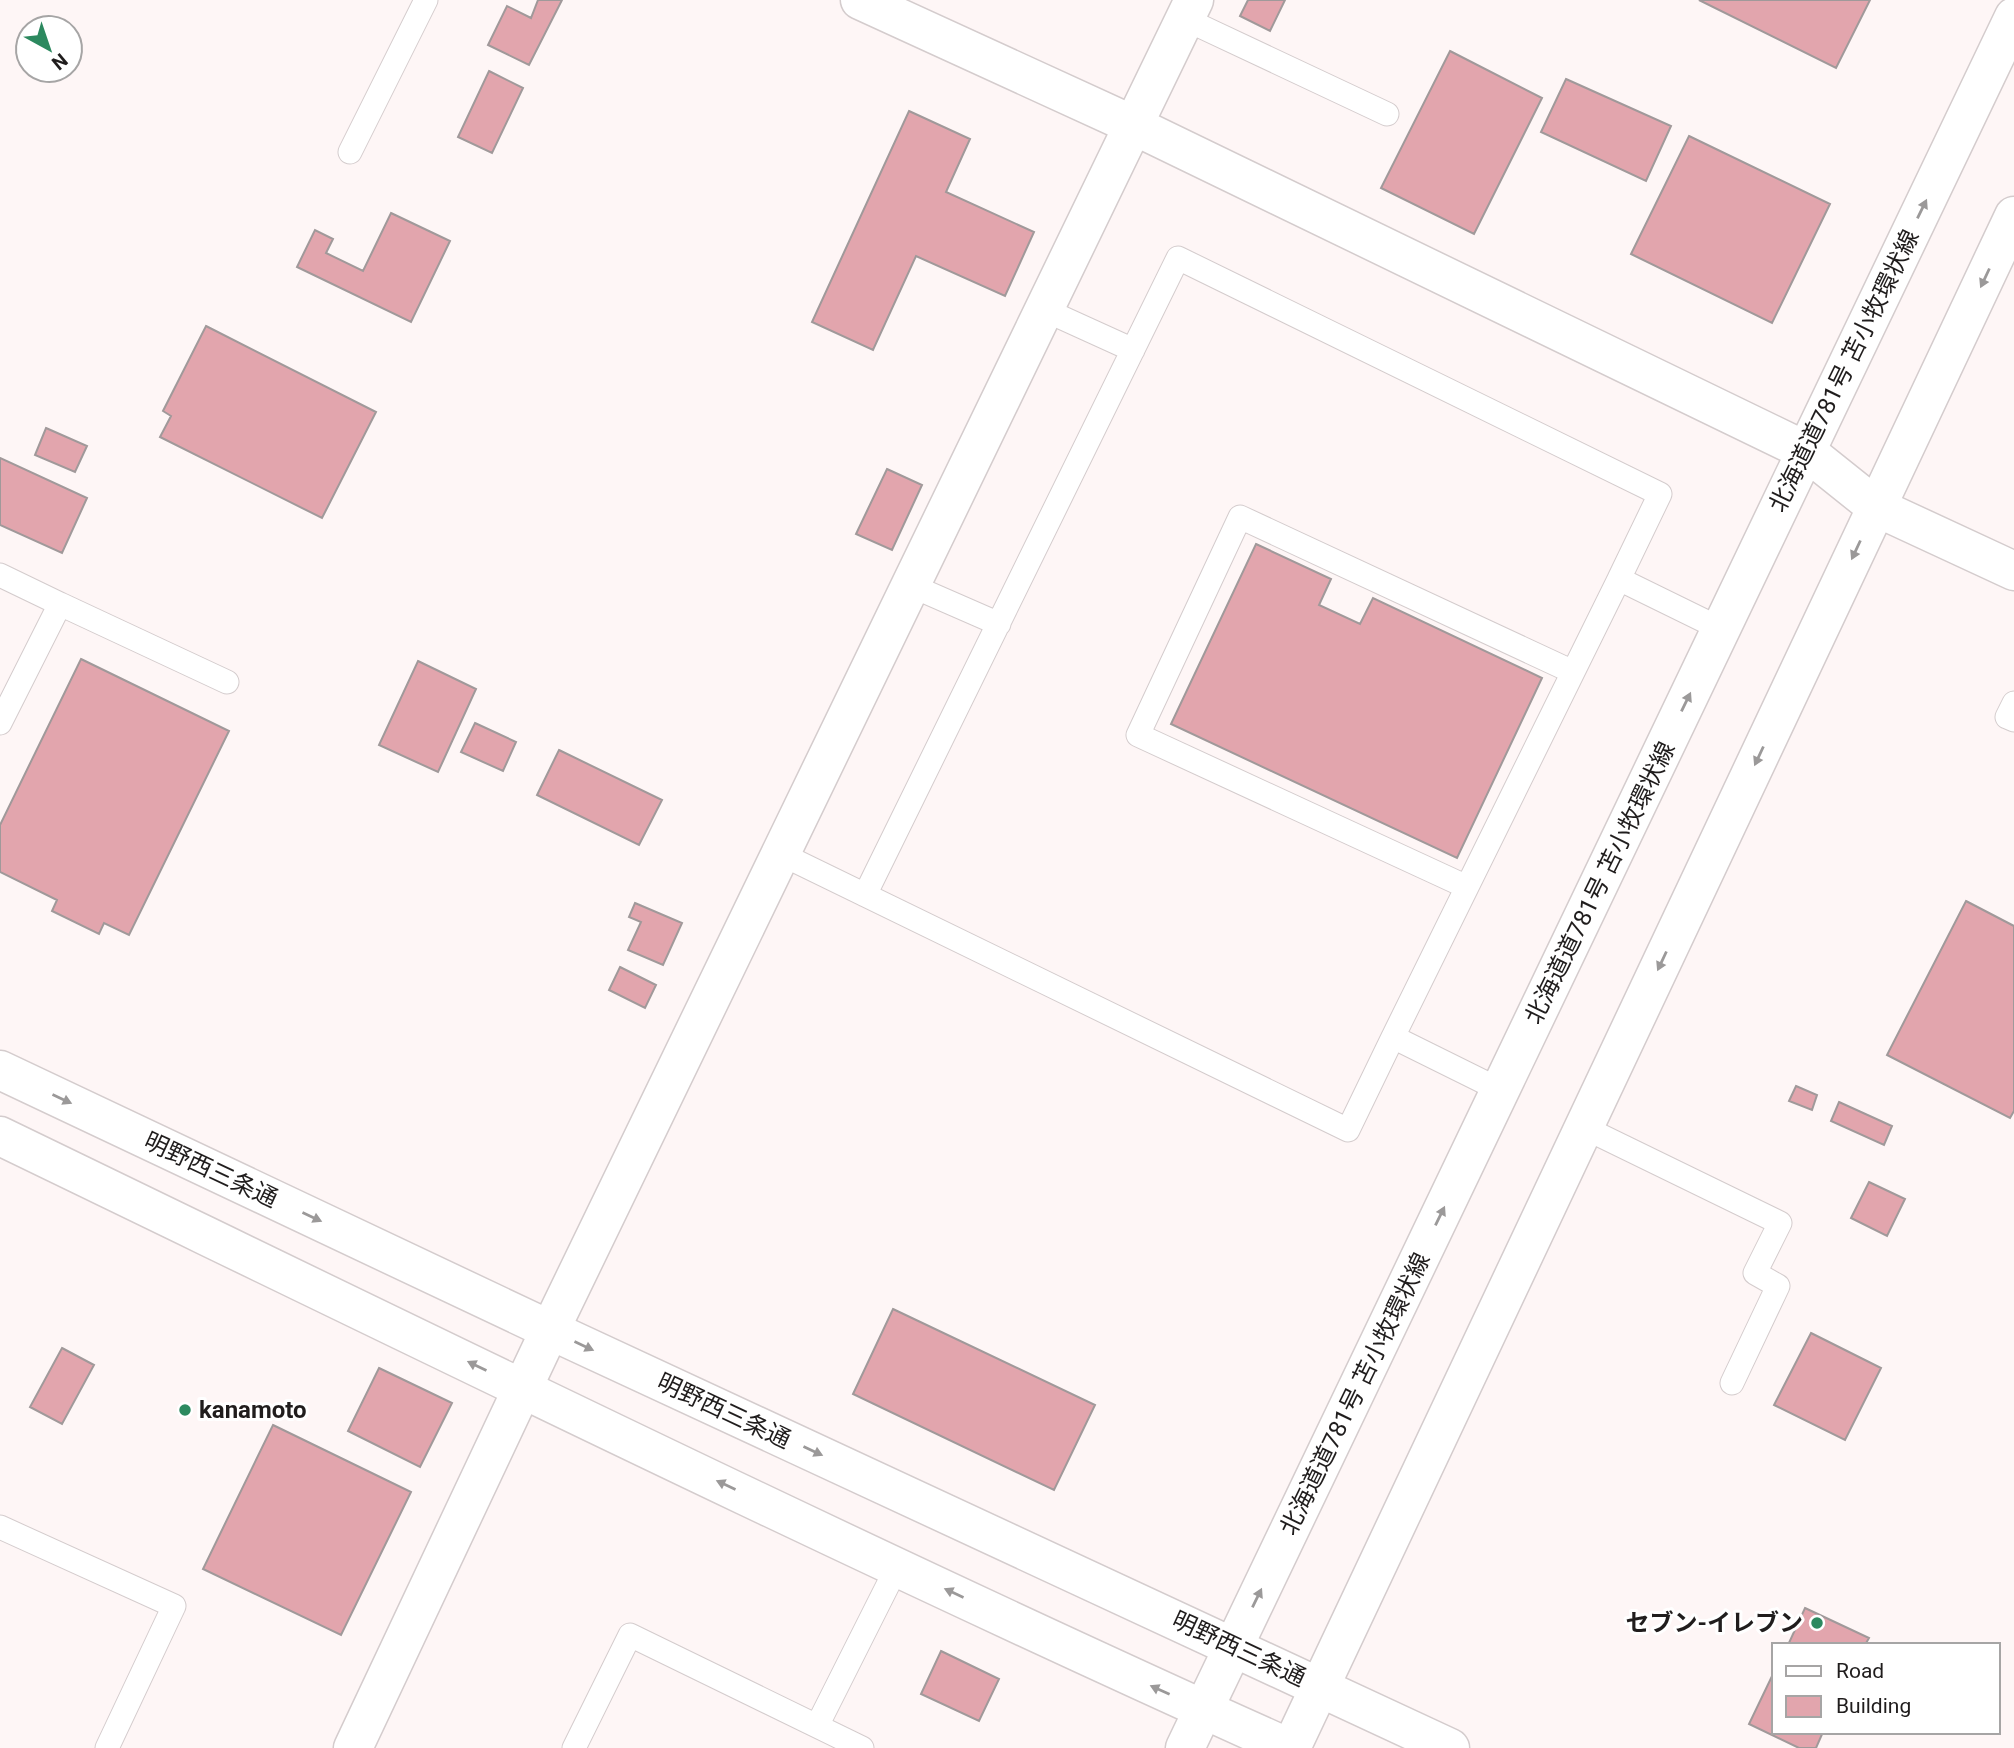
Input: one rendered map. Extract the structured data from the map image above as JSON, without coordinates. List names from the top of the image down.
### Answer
{
  "streets": {
    "street": ["北海道道781号 苫小牧環状線", "明野西三条通"]
  },
  "crossings": [
    ["北海道道781号 苫小牧環状線", "明野西三条通"]
  ],
  "places": ["kanamoto", "セブン-イレブン"],
  "legend": ["Road", "Building"],
  "north": "bottom right"
}
